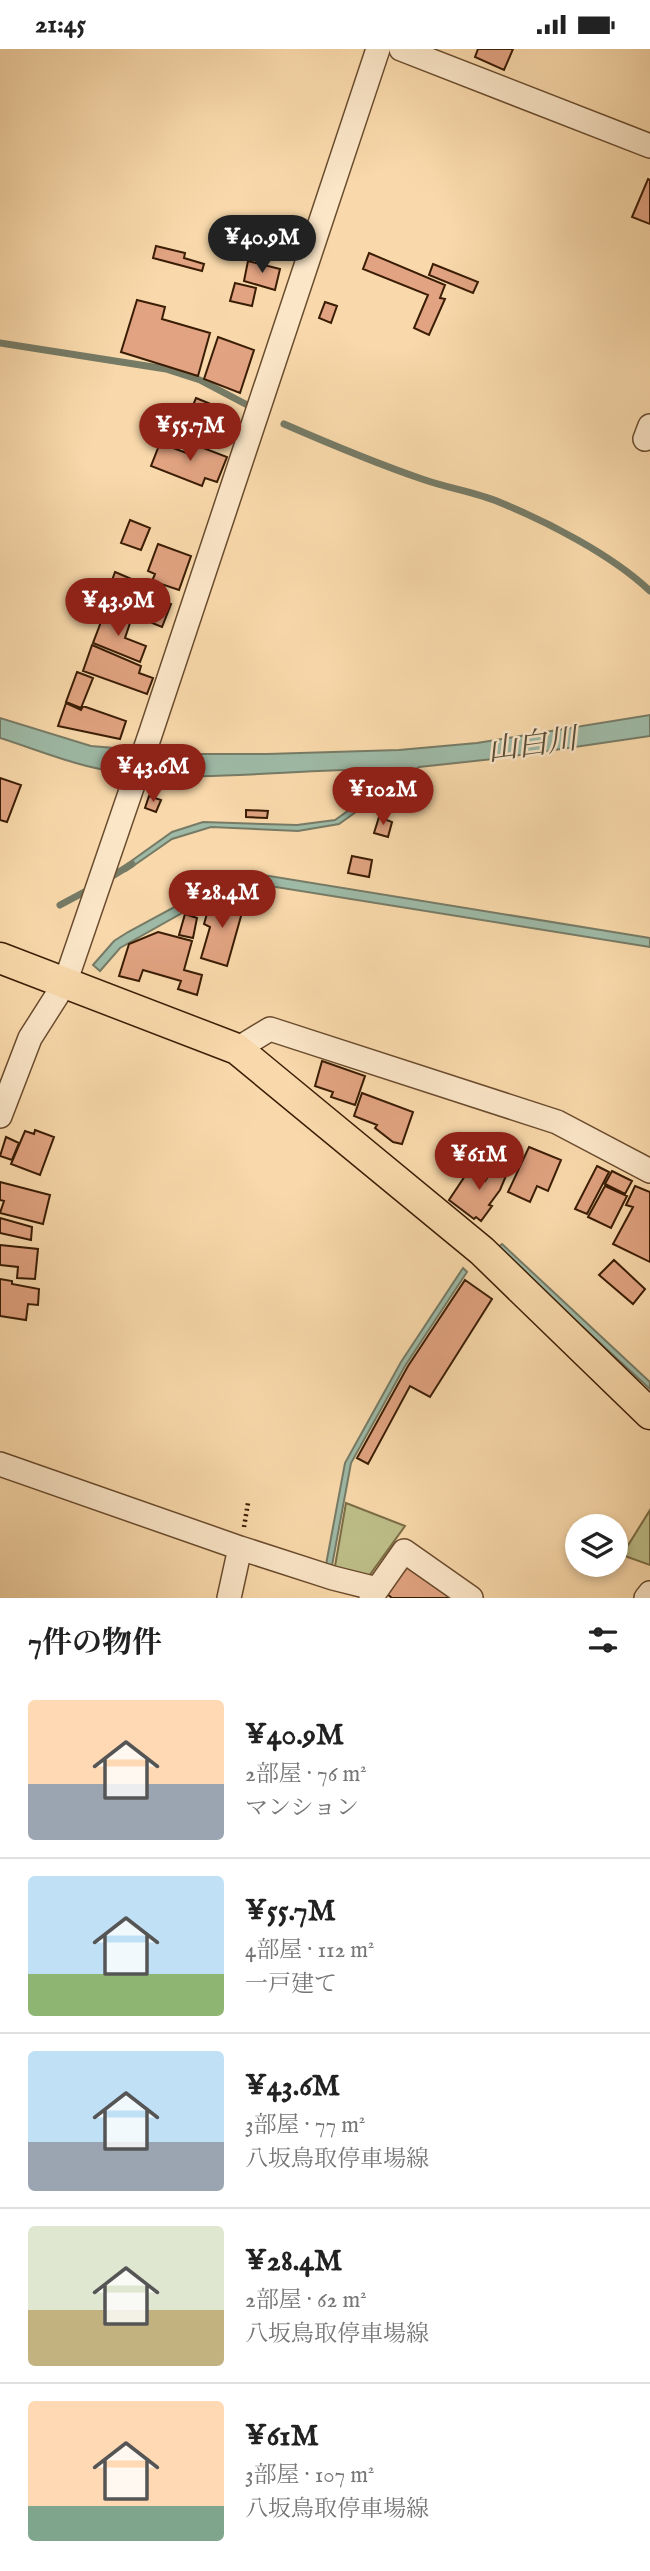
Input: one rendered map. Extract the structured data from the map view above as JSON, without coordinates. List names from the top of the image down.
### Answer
{
  "water": ["山白川"],
  "page": {
    "status": "21:45",
    "price": [
      "¥40.9M",
      "¥55.7M",
      "¥43.9M",
      "¥43.6M",
      "¥102M",
      "¥28.4M",
      "¥61M"
    ],
    "heading": "7件の物件",
    "list": [
      {
        "name": "¥40.9M",
        "note": "2部屋 · 76 m² · マンション"
      },
      {
        "name": "¥55.7M",
        "note": "4部屋 · 112 m² · 一戸建て"
      },
      {
        "name": "¥43.6M",
        "note": "3部屋 · 77 m² · 八坂鳥取停車場線"
      },
      {
        "name": "¥28.4M",
        "note": "2部屋 · 62 m² · 八坂鳥取停車場線"
      },
      {
        "name": "¥61M",
        "note": "3部屋 · 107 m² · 八坂鳥取停車場線"
      }
    ]
  }
}
